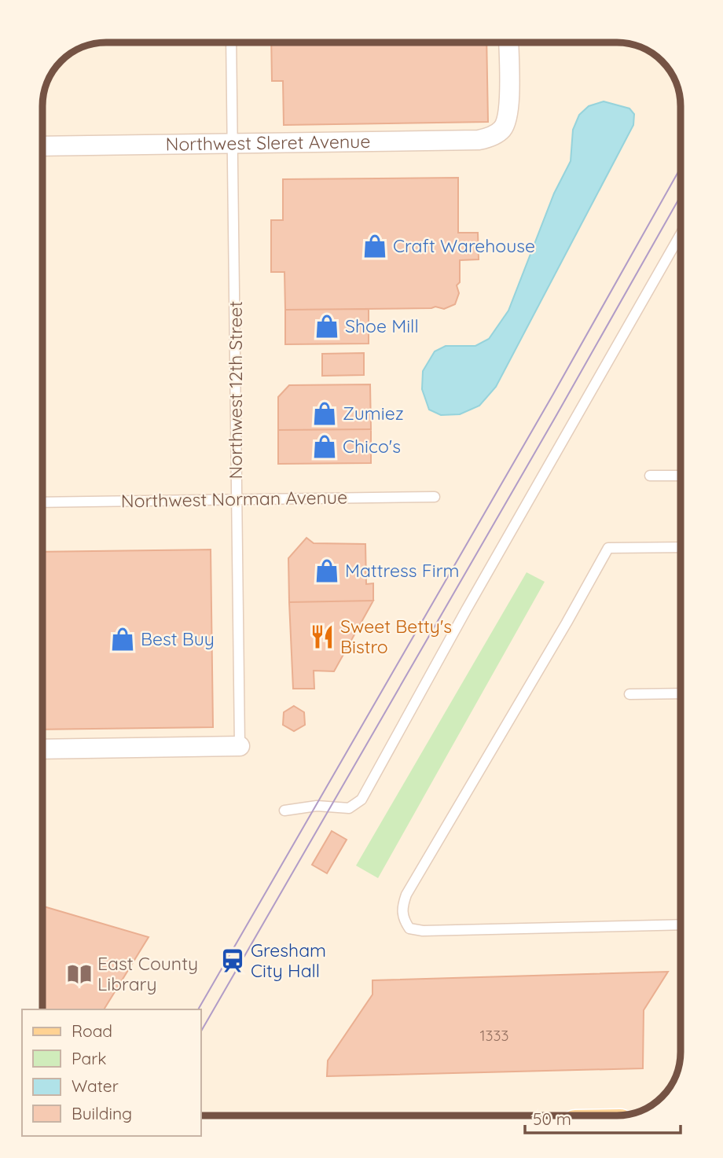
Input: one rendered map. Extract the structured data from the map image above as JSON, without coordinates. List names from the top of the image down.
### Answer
{
  "streets": {
    "street": ["Northwest Sleret Avenue"],
    "lane": ["Northwest 12th Street", "Northwest Norman Avenue"]
  },
  "crossings": [
    ["Northwest Sleret Avenue", "Northwest 12th Street"],
    ["Northwest 12th Street", "Northwest Norman Avenue"]
  ],
  "places": {
    "shop": [
      "Craft Warehouse",
      "Shoe Mill",
      "Zumiez",
      "Chico's",
      "Mattress Firm",
      "Best Buy"
    ],
    "restaurant": ["Sweet Betty's Bistro"],
    "station": ["Gresham City Hall"],
    "library": ["East County Library"]
  },
  "house_numbers": ["1333"],
  "legend": [
    "Road",
    "Park",
    "Water",
    "Building"
  ],
  "scale_bar": "50 m"
}
